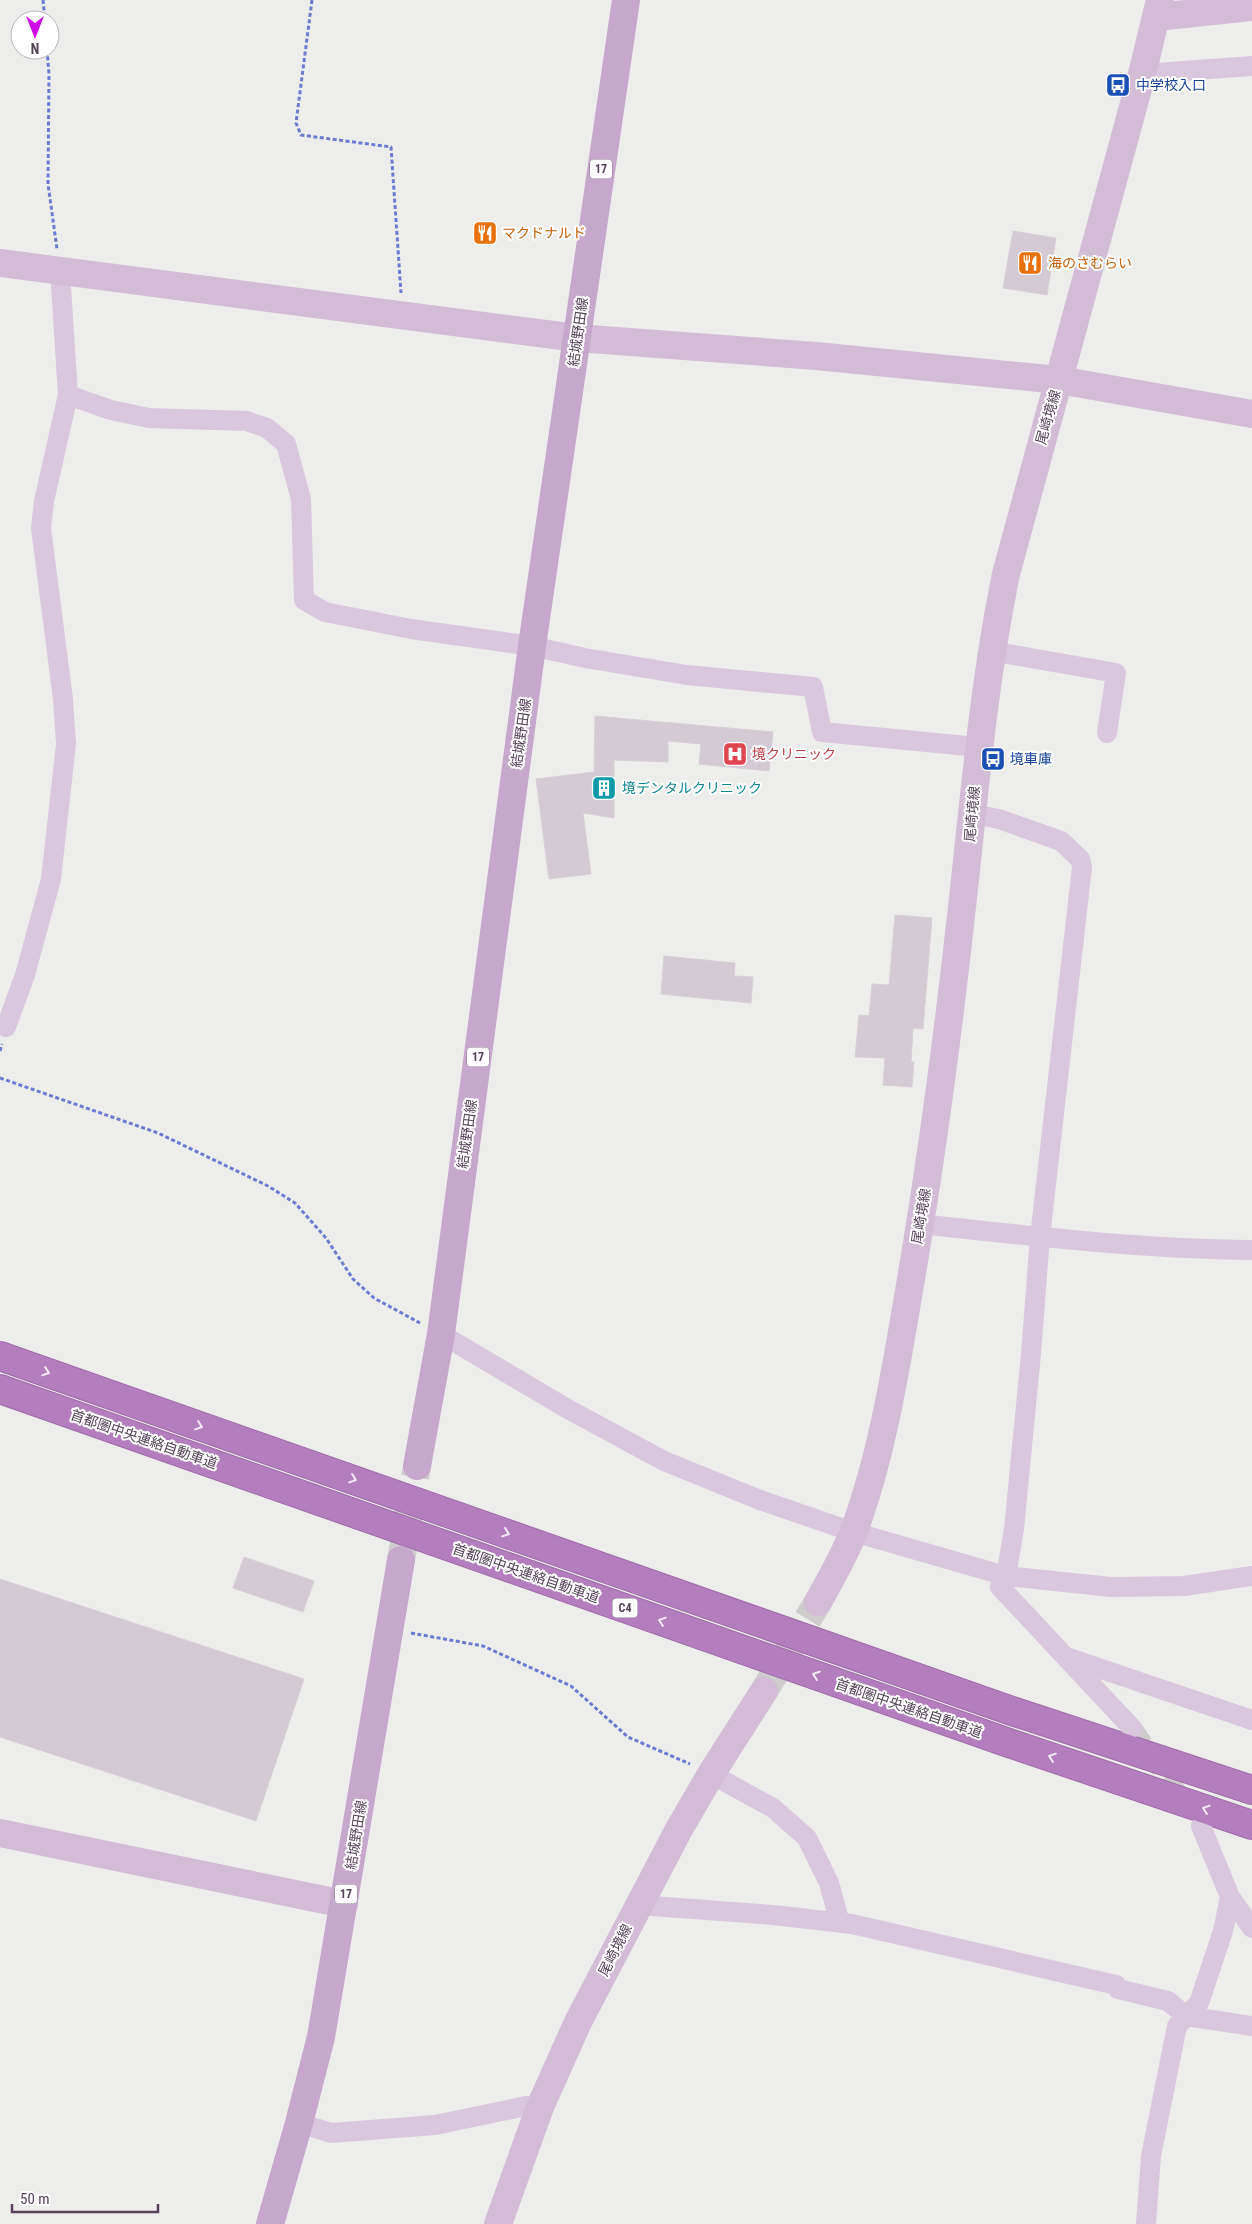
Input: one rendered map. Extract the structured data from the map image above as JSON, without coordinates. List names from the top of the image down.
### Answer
{
  "streets": {
    "highway": ["首都圏中央連絡自動車道", "C4"],
    "main road": ["17", "結城野田線", "尾崎境線"]
  },
  "places": {
    "bus stop": ["中学校入口", "境車庫"],
    "restaurant": ["マクドナルド", "海のさむらい"],
    "hospital": ["境クリニック"],
    "building": ["境デンタルクリニック"]
  },
  "scale_bar": "50 m",
  "north": "bottom"
}
